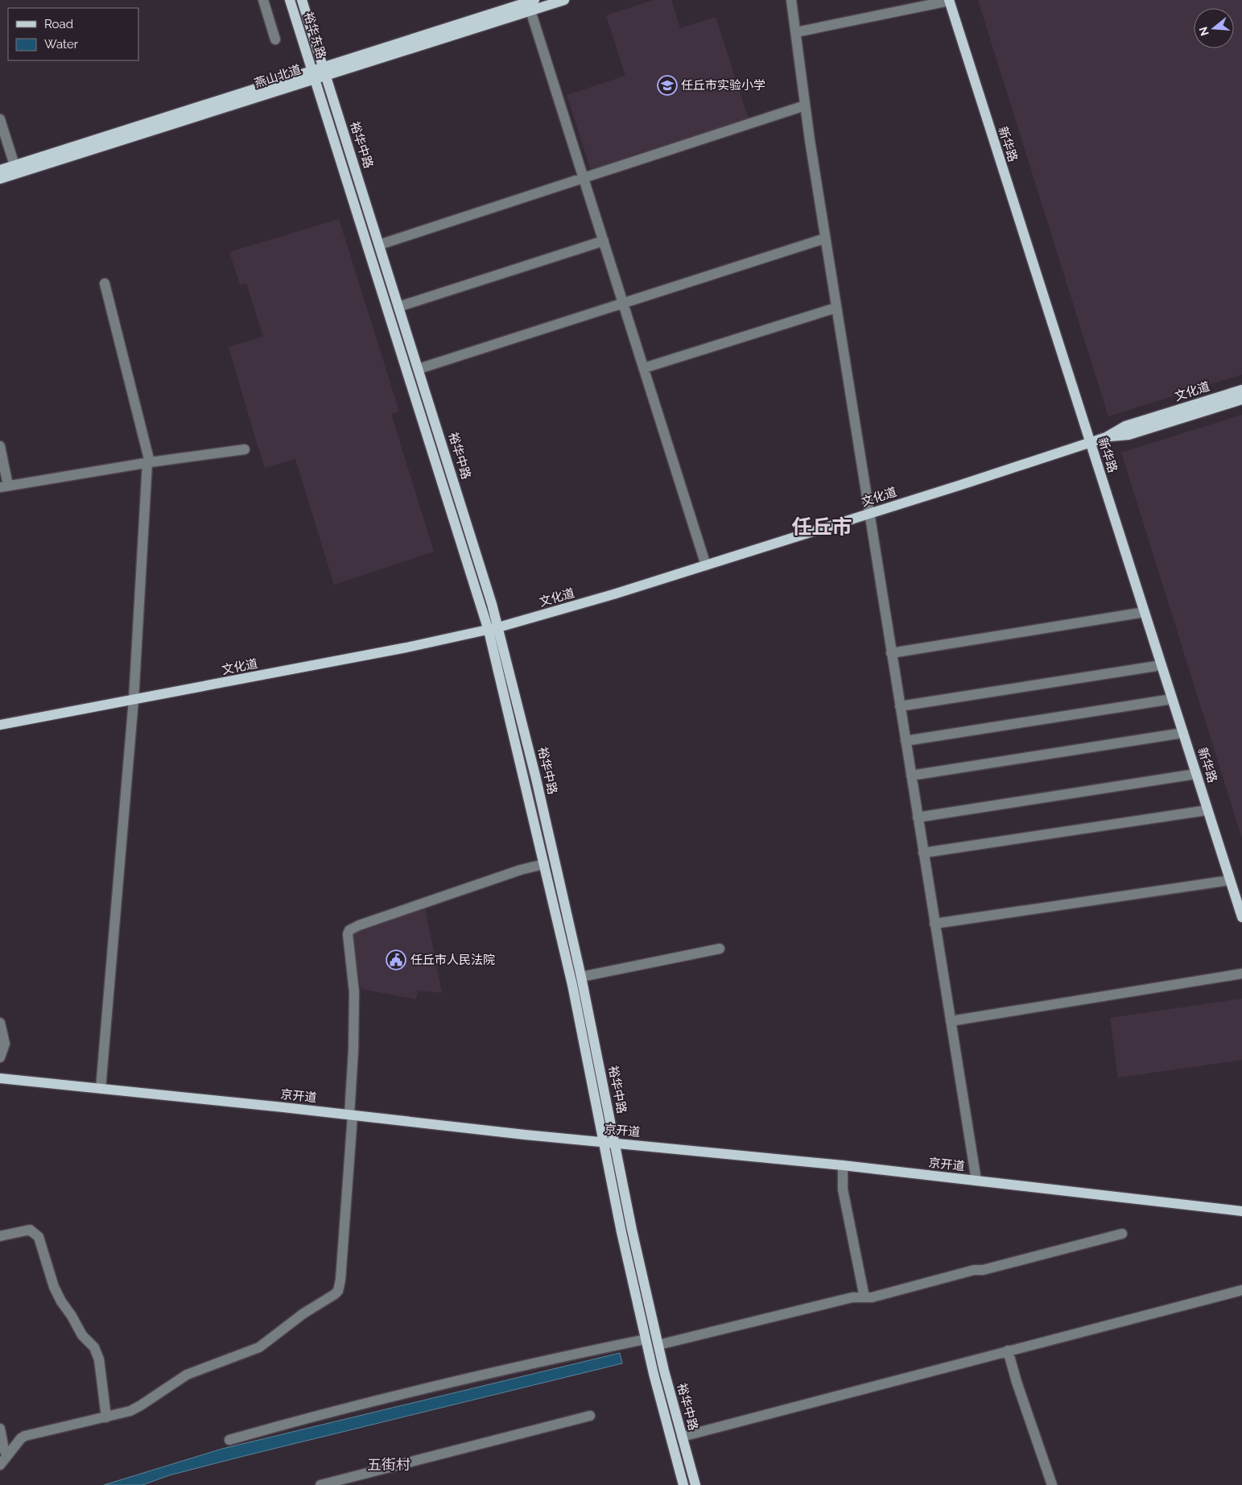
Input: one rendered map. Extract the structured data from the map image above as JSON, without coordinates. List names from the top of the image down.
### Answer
{
  "streets": {
    "main road": [
      "裕华东路",
      "燕山北道",
      "新华路",
      "裕华中路",
      "文化道",
      "京开道"
    ]
  },
  "crossings": [
    ["裕华东路", "燕山北道"],
    ["裕华东路", "裕华中路"],
    ["燕山北道", "裕华中路"],
    ["新华路", "文化道"],
    ["裕华中路", "文化道"],
    ["裕华中路", "京开道"]
  ],
  "districts": ["任丘市", "五街村"],
  "places": {
    "school or university": ["任丘市实验小学"],
    "public building": ["任丘市人民法院"]
  },
  "legend": ["Road", "Water"],
  "north": "left"
}
